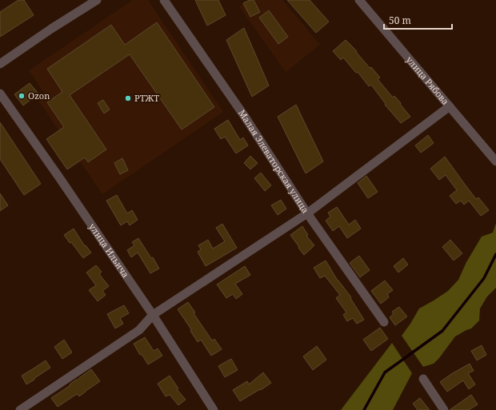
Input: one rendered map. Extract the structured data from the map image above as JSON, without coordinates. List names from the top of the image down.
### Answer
{
  "streets": {
    "street": ["улица Рябова", "Малая Элеваторская улица", "улица Ильича"]
  },
  "places": ["Ozon", "РТЖТ"],
  "scale_bar": "50 m"
}
